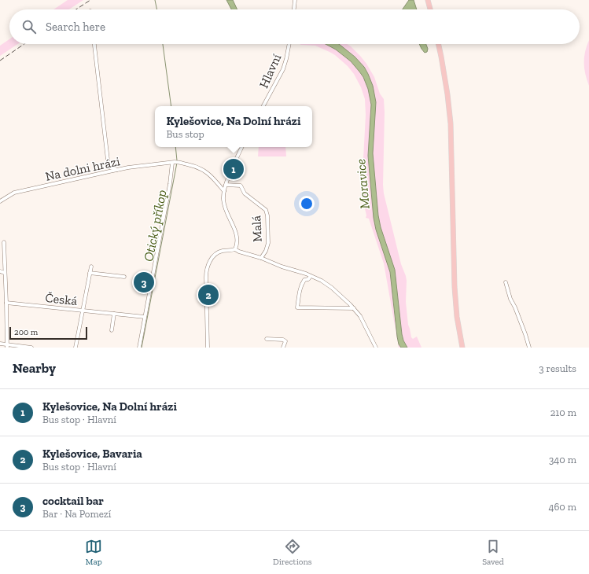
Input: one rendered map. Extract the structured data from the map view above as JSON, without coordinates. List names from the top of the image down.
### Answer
{
  "streets": {
    "street": [
      "Hlavní",
      "Na dolni hrázi",
      "Malá",
      "Česká"
    ]
  },
  "water": ["Moravice", "Otický příkop"],
  "scale_bar": "200 m",
  "page": {
    "search": "Search here",
    "popup": ["Kylešovice, Na Dolní hrázi", "Bus stop"],
    "pins": ["1", "3", "2"],
    "scale": "200 m",
    "heading": ["Nearby", "3 results"],
    "list": [
      {
        "mark": "1",
        "name": "Kylešovice, Na Dolní hrázi",
        "note": "Bus stop · Hlavní",
        "value": "210 m"
      },
      {
        "mark": "2",
        "name": "Kylešovice, Bavaria",
        "note": "Bus stop · Hlavní",
        "value": "340 m"
      },
      {
        "mark": "3",
        "name": "cocktail bar",
        "note": "Bar · Na Pomezí",
        "value": "460 m"
      }
    ],
    "nav": ["Map", "Directions", "Saved"]
  }
}
